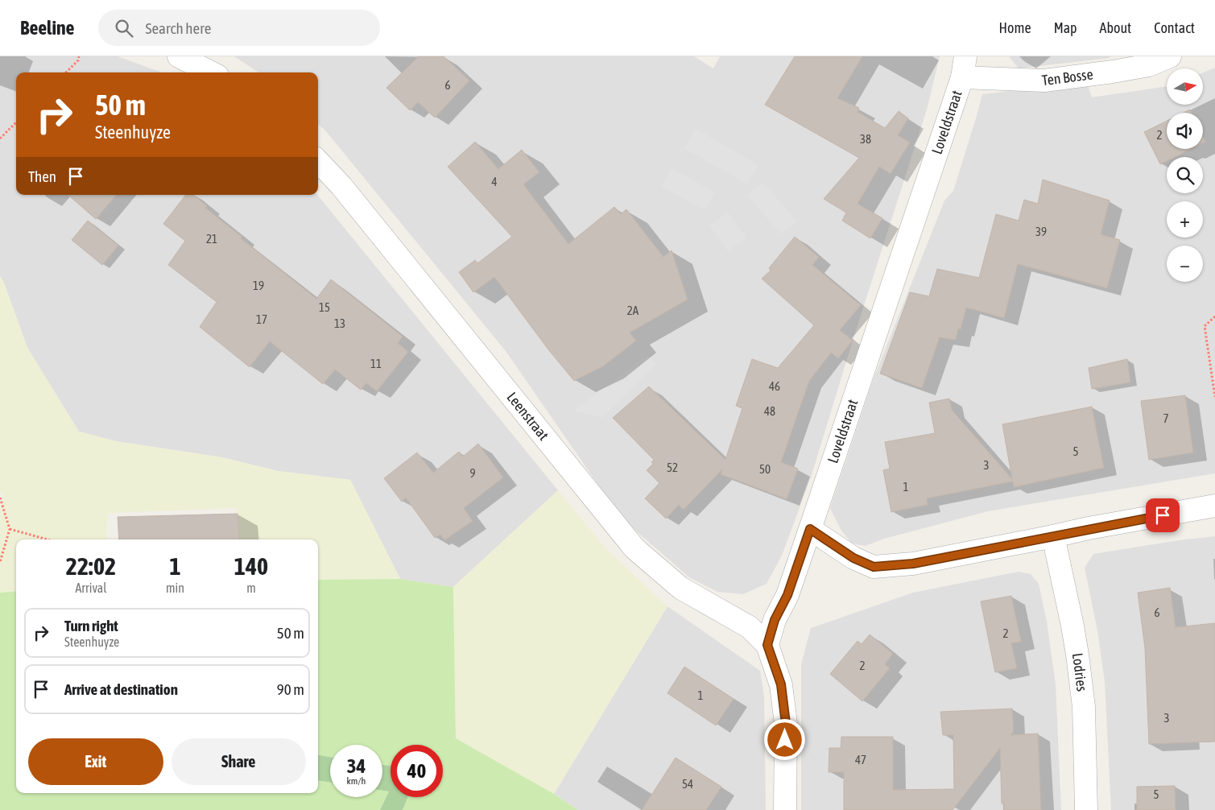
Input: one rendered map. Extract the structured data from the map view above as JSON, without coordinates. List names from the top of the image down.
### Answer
{
  "streets": {
    "street": [
      "Ten Bosse",
      "Loveldstraat",
      "Leenstraat",
      "Lodries"
    ]
  },
  "crossings": [
    ["Ten Bosse", "Loveldstraat"],
    ["Loveldstraat", "Leenstraat"]
  ],
  "house_numbers": [
    "6",
    "2",
    "38",
    "4",
    "39",
    "21",
    "19",
    "15",
    "2A",
    "17",
    "13",
    "11",
    "46",
    "48",
    "7",
    "5",
    "3",
    "52",
    "50",
    "9",
    "1",
    "6",
    "2",
    "2",
    "1",
    "3",
    "47",
    "54",
    "5"
  ],
  "north": "right",
  "page": {
    "header": "Beeline",
    "search": "Search here",
    "nav": [
      "Home",
      "Map",
      "About",
      "Contact"
    ],
    "map_buttons": ["+", "−"],
    "turn": ["50 m", "Steenhuyze"],
    "then": "Then",
    "eta": [
      "22:02",
      "Arrival",
      "1",
      "min",
      "140",
      "m"
    ],
    "list": [
      {
        "name": "Turn right",
        "note": "Steenhuyze",
        "value": "50 m"
      },
      {
        "name": "Arrive at destination",
        "value": "90 m"
      }
    ],
    "buttons": ["Exit", "Share"],
    "speed": "34 km/h",
    "limit": "40"
  }
}
